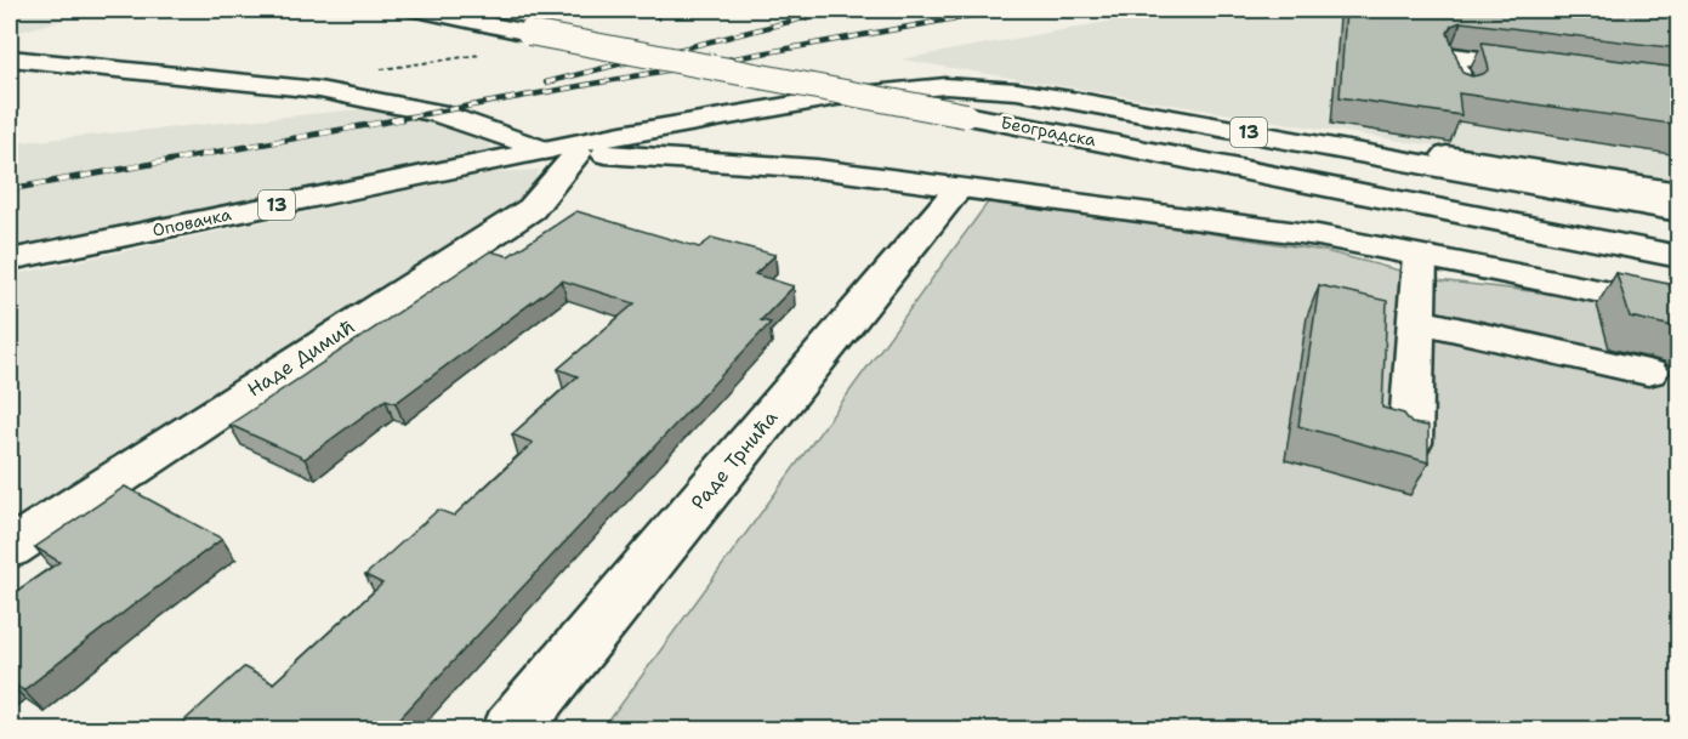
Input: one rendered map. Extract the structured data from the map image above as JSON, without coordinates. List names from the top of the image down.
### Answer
{
  "streets": {
    "main road": [
      "Београдска",
      "13",
      "Оповачка",
      "Наде Димић",
      "Раде Трнића"
    ]
  },
  "crossings": [
    ["13", "Оповачка"],
    ["13", "Наде Димић"],
    ["13", "Раде Трнића"],
    ["Оповачка", "Наде Димић"]
  ]
}
